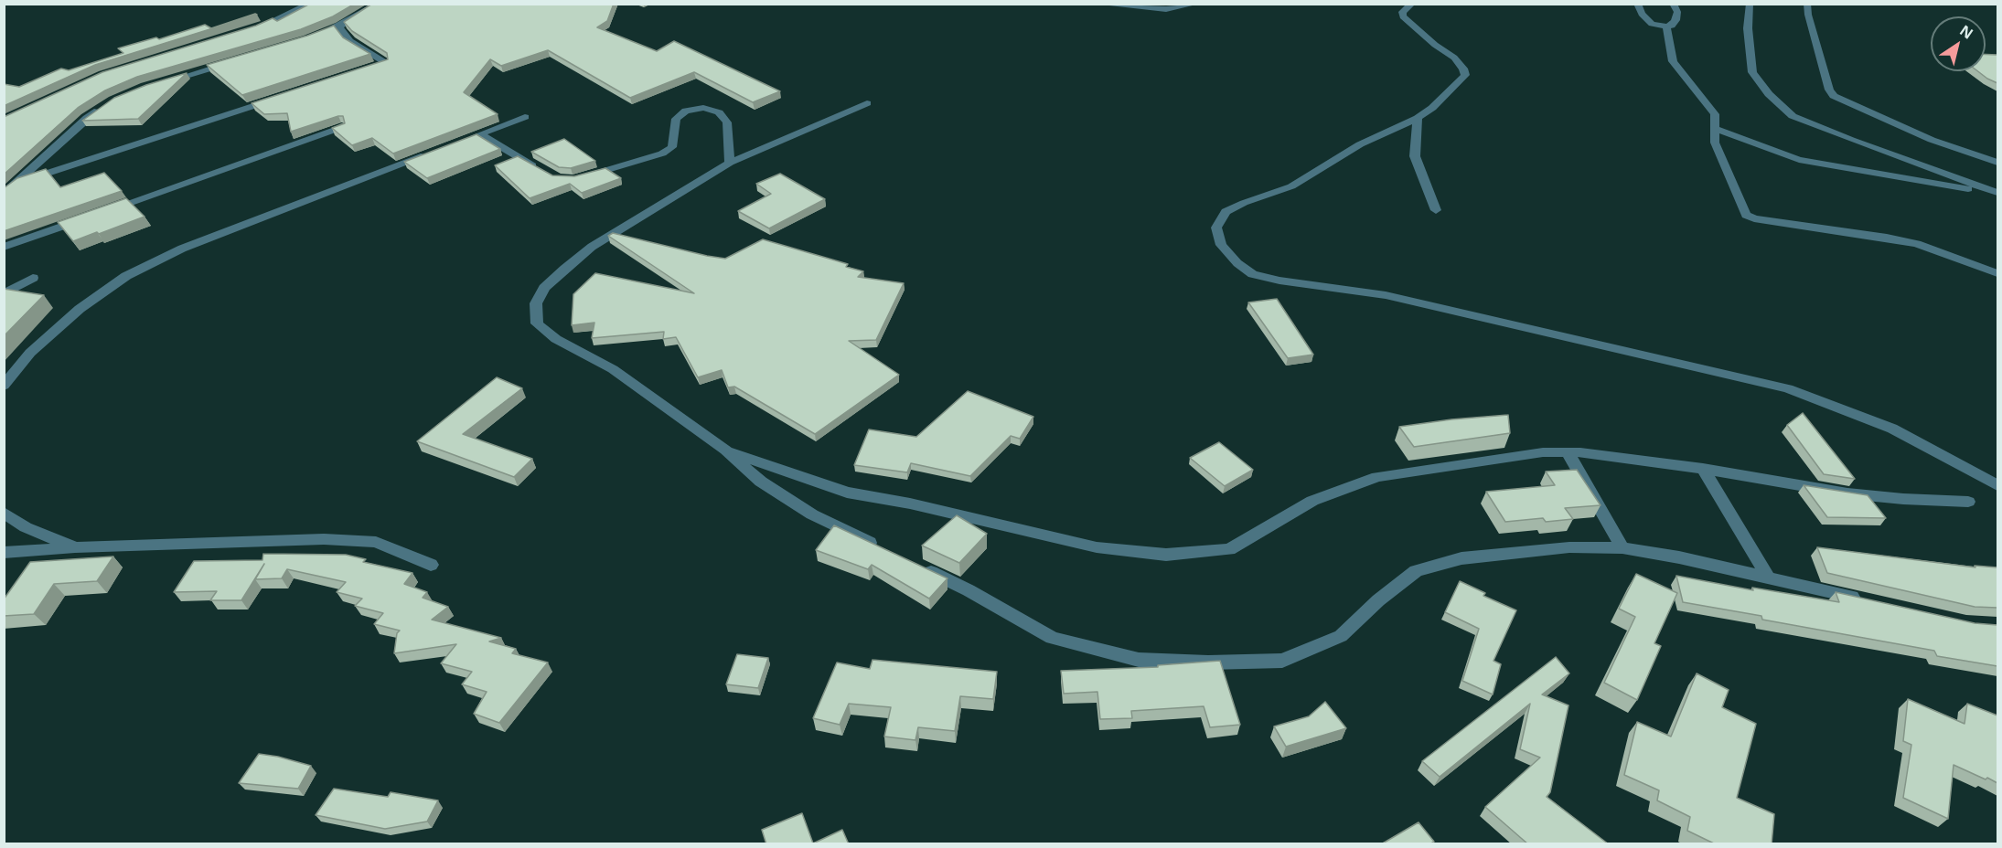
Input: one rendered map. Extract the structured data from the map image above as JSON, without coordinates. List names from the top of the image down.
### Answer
{
  "north": "top right"
}
